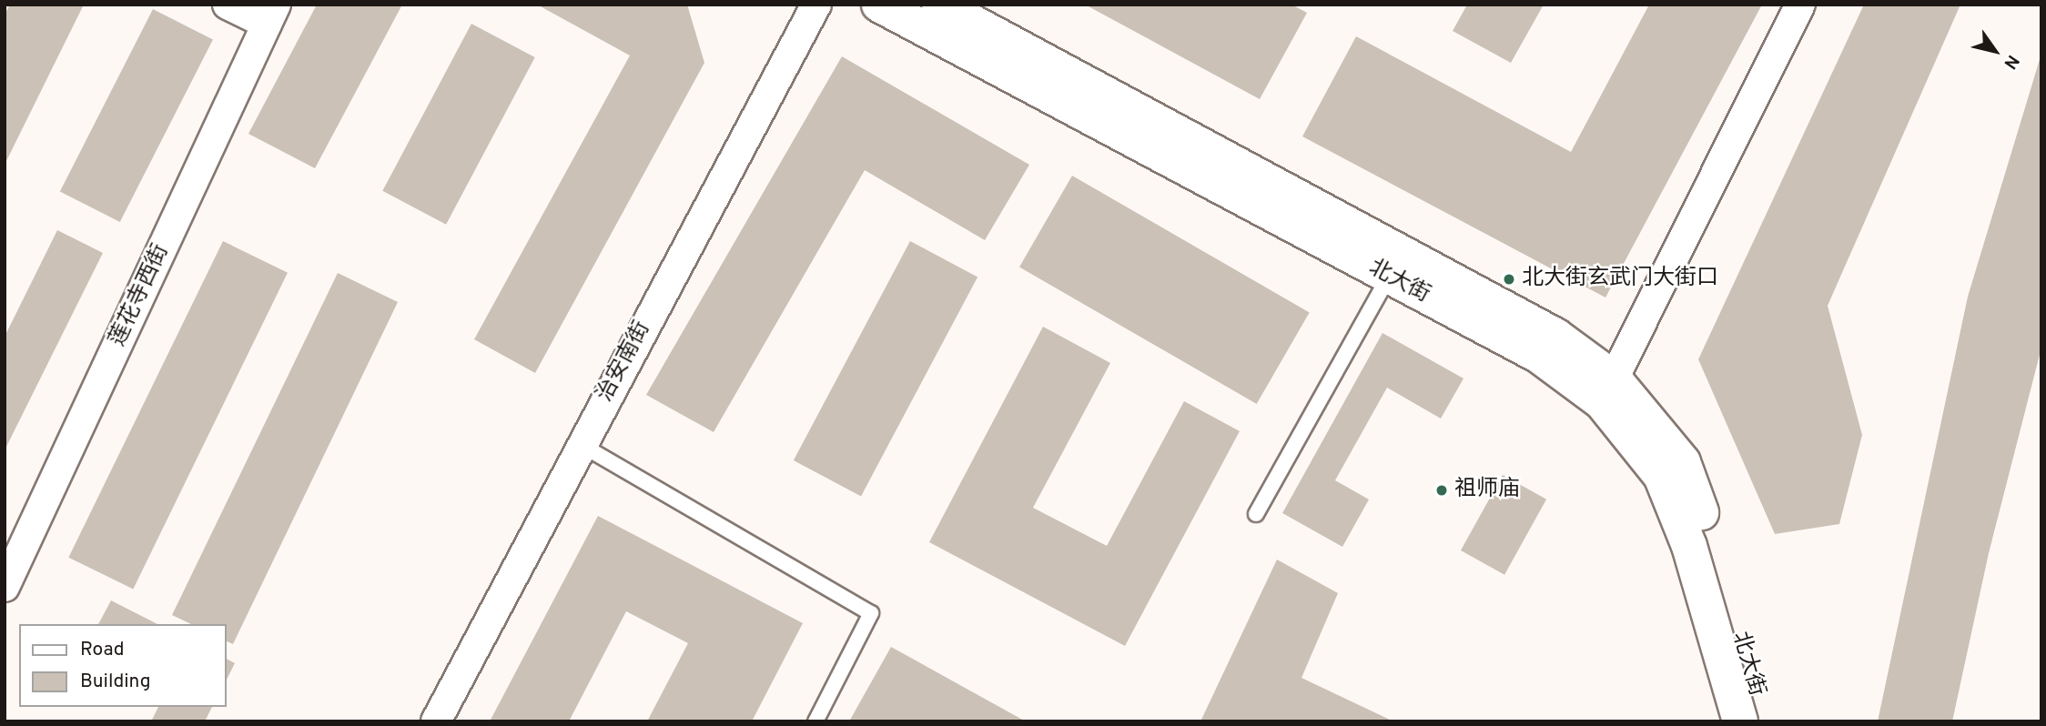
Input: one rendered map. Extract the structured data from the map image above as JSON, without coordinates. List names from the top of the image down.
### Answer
{
  "streets": {
    "street": ["北大街", "莲花寺西街", "治安南街"]
  },
  "places": ["北大街玄武门大街口", "祖师庙"],
  "legend": ["Road", "Building"],
  "north": "bottom right"
}
